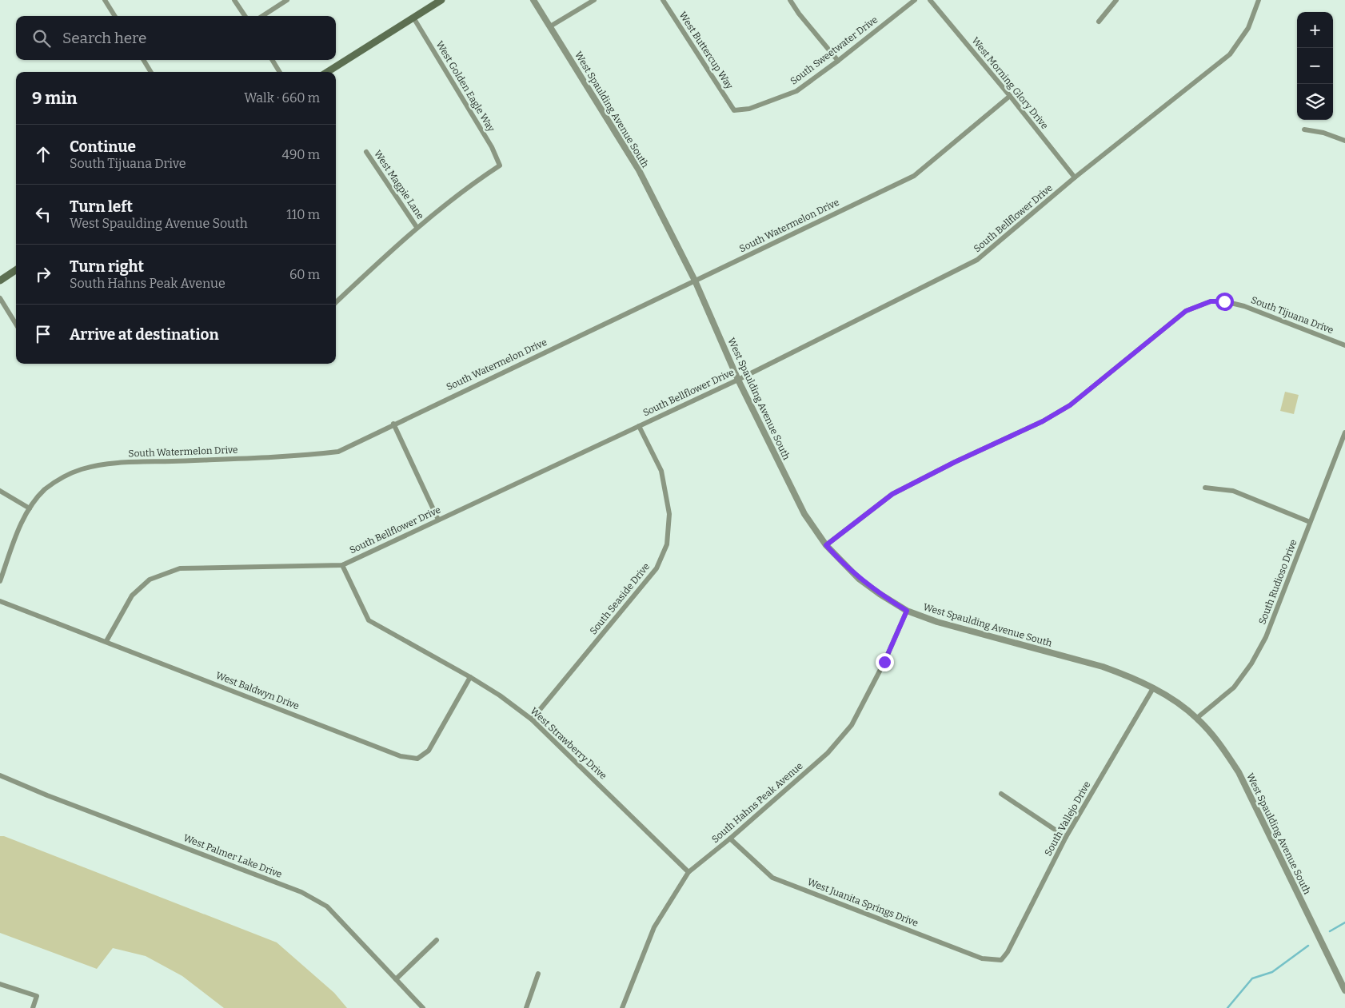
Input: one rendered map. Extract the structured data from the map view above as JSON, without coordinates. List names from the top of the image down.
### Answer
{
  "streets": {
    "street": [
      "West Buttercup Way",
      "South Sweetwater Drive",
      "West Morning Glory Drive",
      "West Golden Eagle Way",
      "West Spaulding Avenue South",
      "West Magpie Lane",
      "South Bellflower Drive",
      "South Watermelon Drive",
      "South Tijuana Drive",
      "South Rudioso Drive",
      "South Seaside Drive",
      "West Baldwyn Drive",
      "West Strawberry Drive",
      "South Hahns Peak Avenue",
      "South Vallejo Drive",
      "West Palmer Lake Drive",
      "West Juanita Springs Drive"
    ]
  },
  "crossings": [
    ["West Buttercup Way", "South Sweetwater Drive"],
    ["West Morning Glory Drive", "South Bellflower Drive"],
    ["West Morning Glory Drive", "South Watermelon Drive"],
    ["West Golden Eagle Way", "West Magpie Lane"],
    ["West Spaulding Avenue South", "South Bellflower Drive"],
    ["West Spaulding Avenue South", "South Watermelon Drive"],
    ["West Spaulding Avenue South", "South Tijuana Drive"],
    ["West Spaulding Avenue South", "South Rudioso Drive"],
    ["West Spaulding Avenue South", "South Hahns Peak Avenue"],
    ["West Spaulding Avenue South", "South Vallejo Drive"],
    ["South Bellflower Drive", "South Seaside Drive"],
    ["South Bellflower Drive", "West Baldwyn Drive"],
    ["South Bellflower Drive", "West Strawberry Drive"],
    ["South Seaside Drive", "West Strawberry Drive"],
    ["West Baldwyn Drive", "West Strawberry Drive"],
    ["West Strawberry Drive", "South Hahns Peak Avenue"],
    ["South Hahns Peak Avenue", "West Juanita Springs Drive"],
    ["South Vallejo Drive", "West Juanita Springs Drive"]
  ],
  "page": {
    "map_buttons": ["+", "−"],
    "search": "Search here",
    "heading": ["9 min", "Walk · 660 m"],
    "list": [
      ["Continue", "South Tijuana Drive", "490 m"],
      ["Turn left", "West Spaulding Avenue South", "110 m"],
      ["Turn right", "South Hahns Peak Avenue", "60 m"],
      "Arrive at destination"
    ]
  }
}
